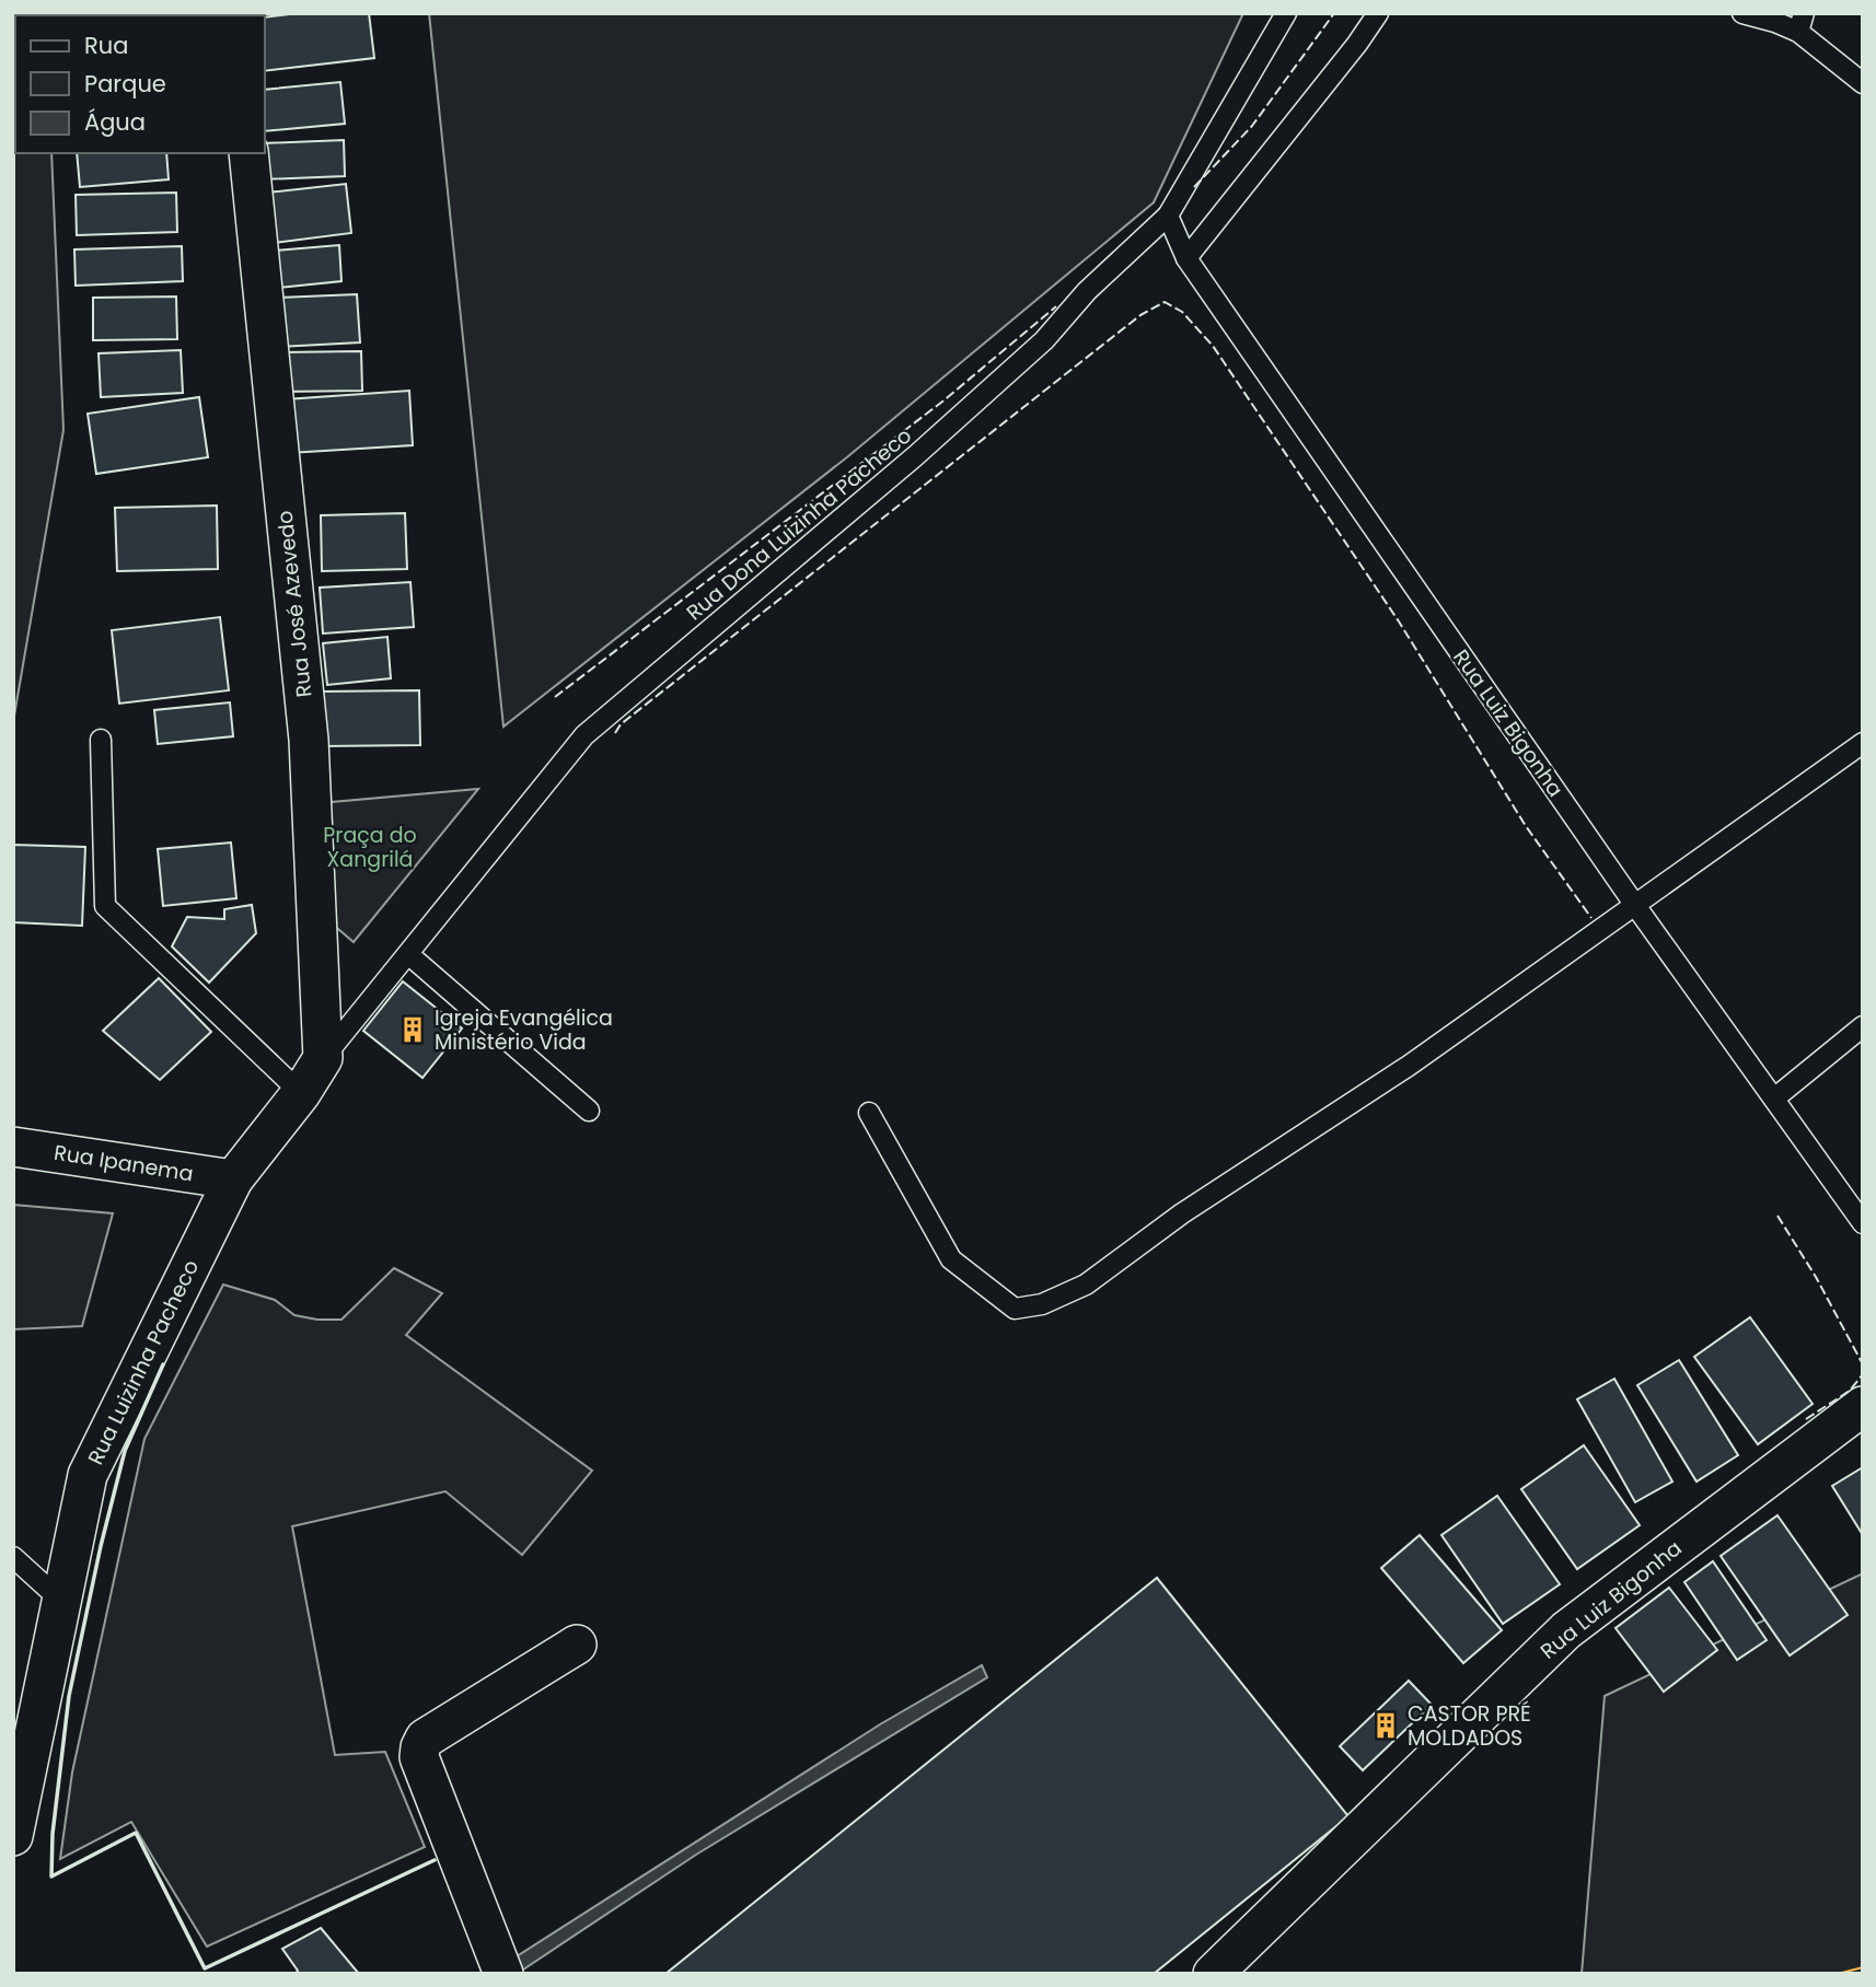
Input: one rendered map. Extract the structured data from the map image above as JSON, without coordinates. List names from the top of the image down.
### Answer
{
  "streets": {
    "street": [
      "Rua José Azevedo",
      "Rua Luiz Bigonha",
      "Rua Ipanema",
      "Rua Luizinha Pacheco"
    ],
    "lane": ["Rua Dona Luizinha Pacheco"]
  },
  "crossings": [
    ["Rua Dona Luizinha Pacheco", "Rua José Azevedo"],
    ["Rua Dona Luizinha Pacheco", "Rua Luiz Bigonha"],
    ["Rua Dona Luizinha Pacheco", "Rua Luizinha Pacheco"],
    ["Rua José Azevedo", "Rua Luizinha Pacheco"],
    ["Rua Ipanema", "Rua Luizinha Pacheco"]
  ],
  "parks": ["Praça do Xangrilá"],
  "places": {
    "building": ["Igreja Evangélica Ministério Vida", "CASTOR PRÉ MOLDADOS"]
  },
  "legend": ["Rua", "Parque", "Água"]
}
